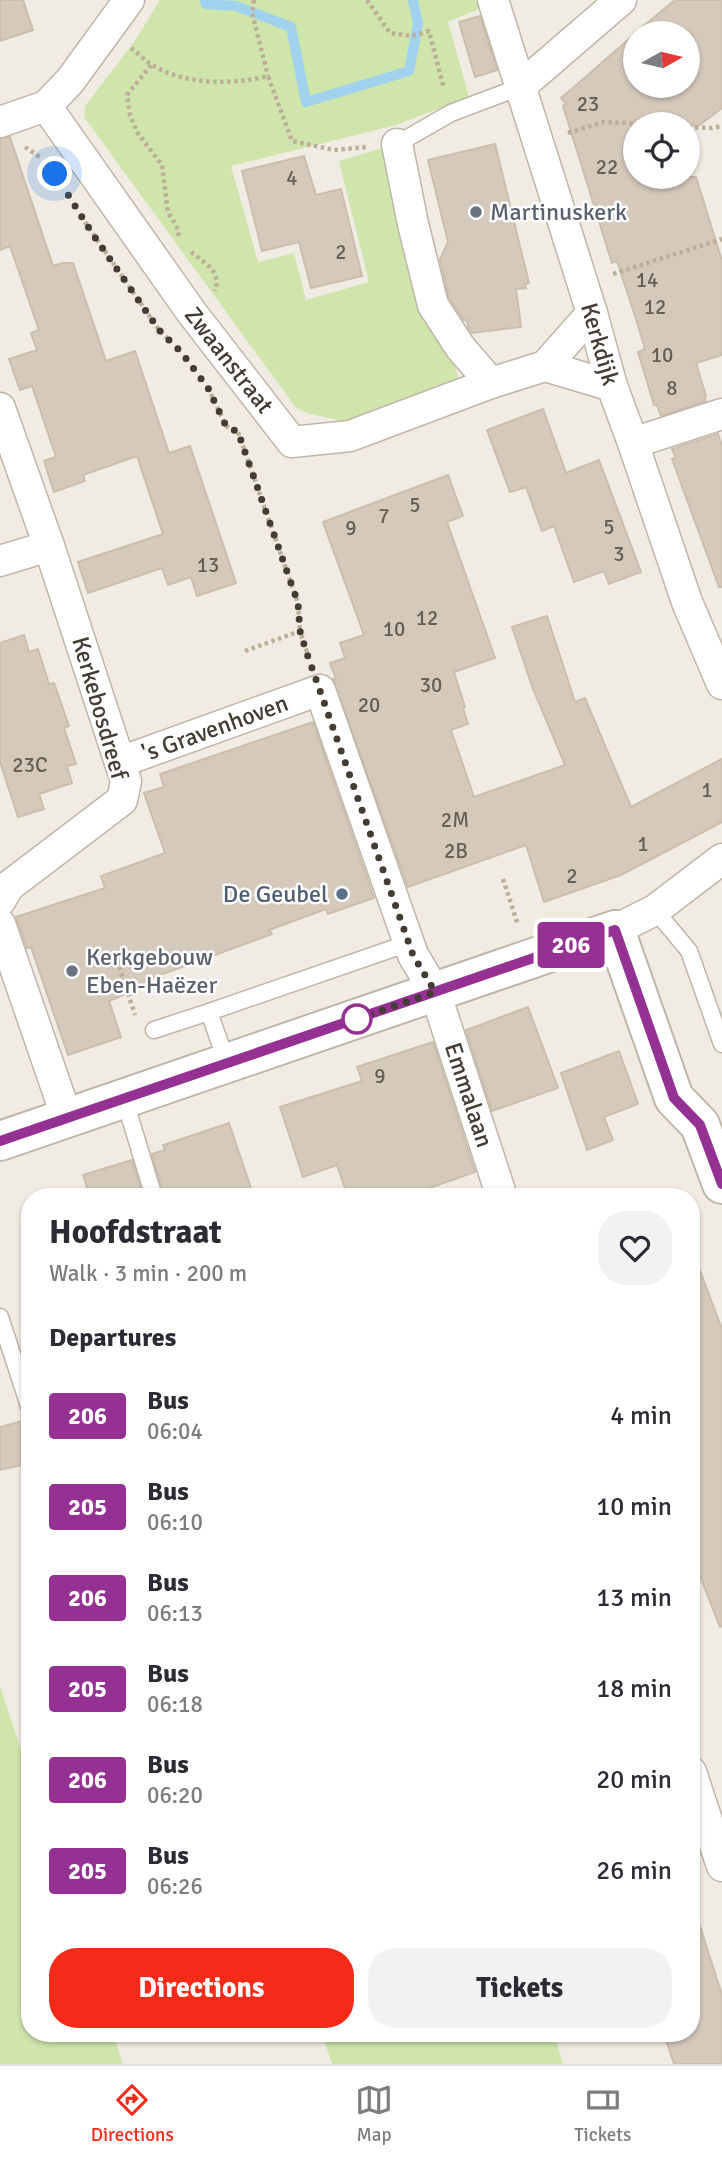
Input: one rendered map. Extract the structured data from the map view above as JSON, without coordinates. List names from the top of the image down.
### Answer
{
  "streets": {
    "street": [
      "Kerkdijk",
      "Zwaanstraat",
      "Kerkebosdreef",
      "'s Gravenhoven",
      "Emmalaan"
    ]
  },
  "crossings": [
    ["Kerkebosdreef", "'s Gravenhoven"],
    ["'s Gravenhoven", "Emmalaan"]
  ],
  "places": ["Martinuskerk", "De Geubel", "Kerkgebouw Eben-Haëzer"],
  "lines": ["bus line 206"],
  "house_numbers": [
    "23",
    "22",
    "4",
    "2",
    "14",
    "12",
    "10",
    "8",
    "5",
    "7",
    "5",
    "9",
    "3",
    "13",
    "12",
    "10",
    "30",
    "20",
    "23C",
    "1",
    "2M",
    "1",
    "2B",
    "2",
    "9"
  ],
  "north": "right",
  "page": {
    "on_map": "206",
    "heading": [
      ["Hoofdstraat", "Walk · 3 min · 200 m"],
      "Departures"
    ],
    "list": [
      {
        "mark": "206",
        "name": "Bus",
        "note": "06:04",
        "value": "4 min"
      },
      {
        "mark": "205",
        "name": "Bus",
        "note": "06:10",
        "value": "10 min"
      },
      {
        "mark": "206",
        "name": "Bus",
        "note": "06:13",
        "value": "13 min"
      },
      {
        "mark": "205",
        "name": "Bus",
        "note": "06:18",
        "value": "18 min"
      },
      {
        "mark": "206",
        "name": "Bus",
        "note": "06:20",
        "value": "20 min"
      },
      {
        "mark": "205",
        "name": "Bus",
        "note": "06:26",
        "value": "26 min"
      }
    ],
    "buttons": ["Directions", "Tickets"],
    "tabs": ["Directions", "Map", "Tickets"]
  }
}
